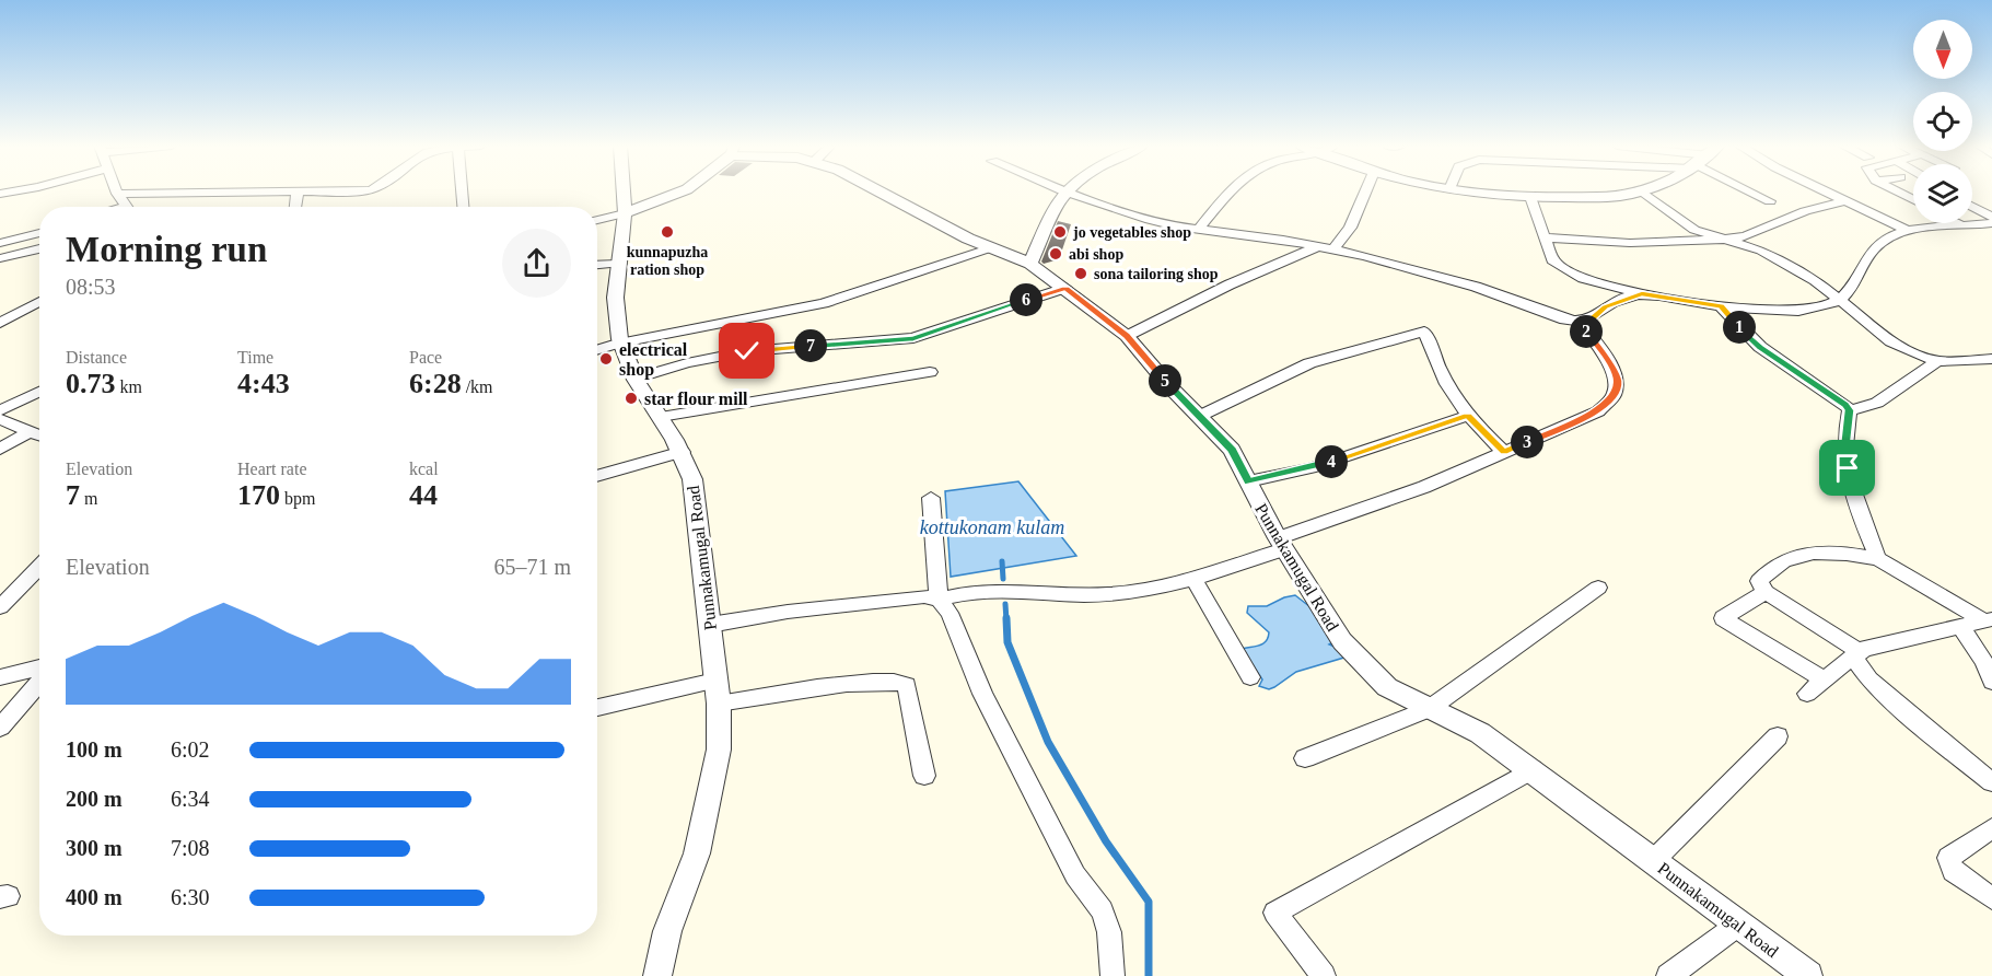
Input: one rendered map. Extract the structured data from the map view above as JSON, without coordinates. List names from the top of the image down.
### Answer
{
  "streets": {
    "street": ["Punnakamugal Road"]
  },
  "water": ["kottukonam kulam"],
  "places": [
    "kunnapuzha ration shop",
    "jo vegetables shop",
    "abi shop",
    "sona tailoring shop",
    "electrical shop",
    "star flour mill"
  ],
  "north": "bottom",
  "page": {
    "heading": ["Morning run", "08:53"],
    "pins": [
      "6",
      "1",
      "2",
      "7",
      "5",
      "3",
      "4"
    ],
    "stats": [
      ["Distance", "0.73 km"],
      ["Time", "4:43"],
      ["Pace", "6:28 /km"],
      ["Elevation", "7 m"],
      ["Heart rate", "170 bpm"],
      ["kcal", "44"]
    ],
    "chart": ["Elevation", "65–71 m"],
    "list": [
      {
        "name": "100 m",
        "note": "6:02"
      },
      {
        "name": "200 m",
        "note": "6:34"
      },
      {
        "name": "300 m",
        "note": "7:08"
      },
      {
        "name": "400 m",
        "note": "6:30"
      }
    ]
  }
}
